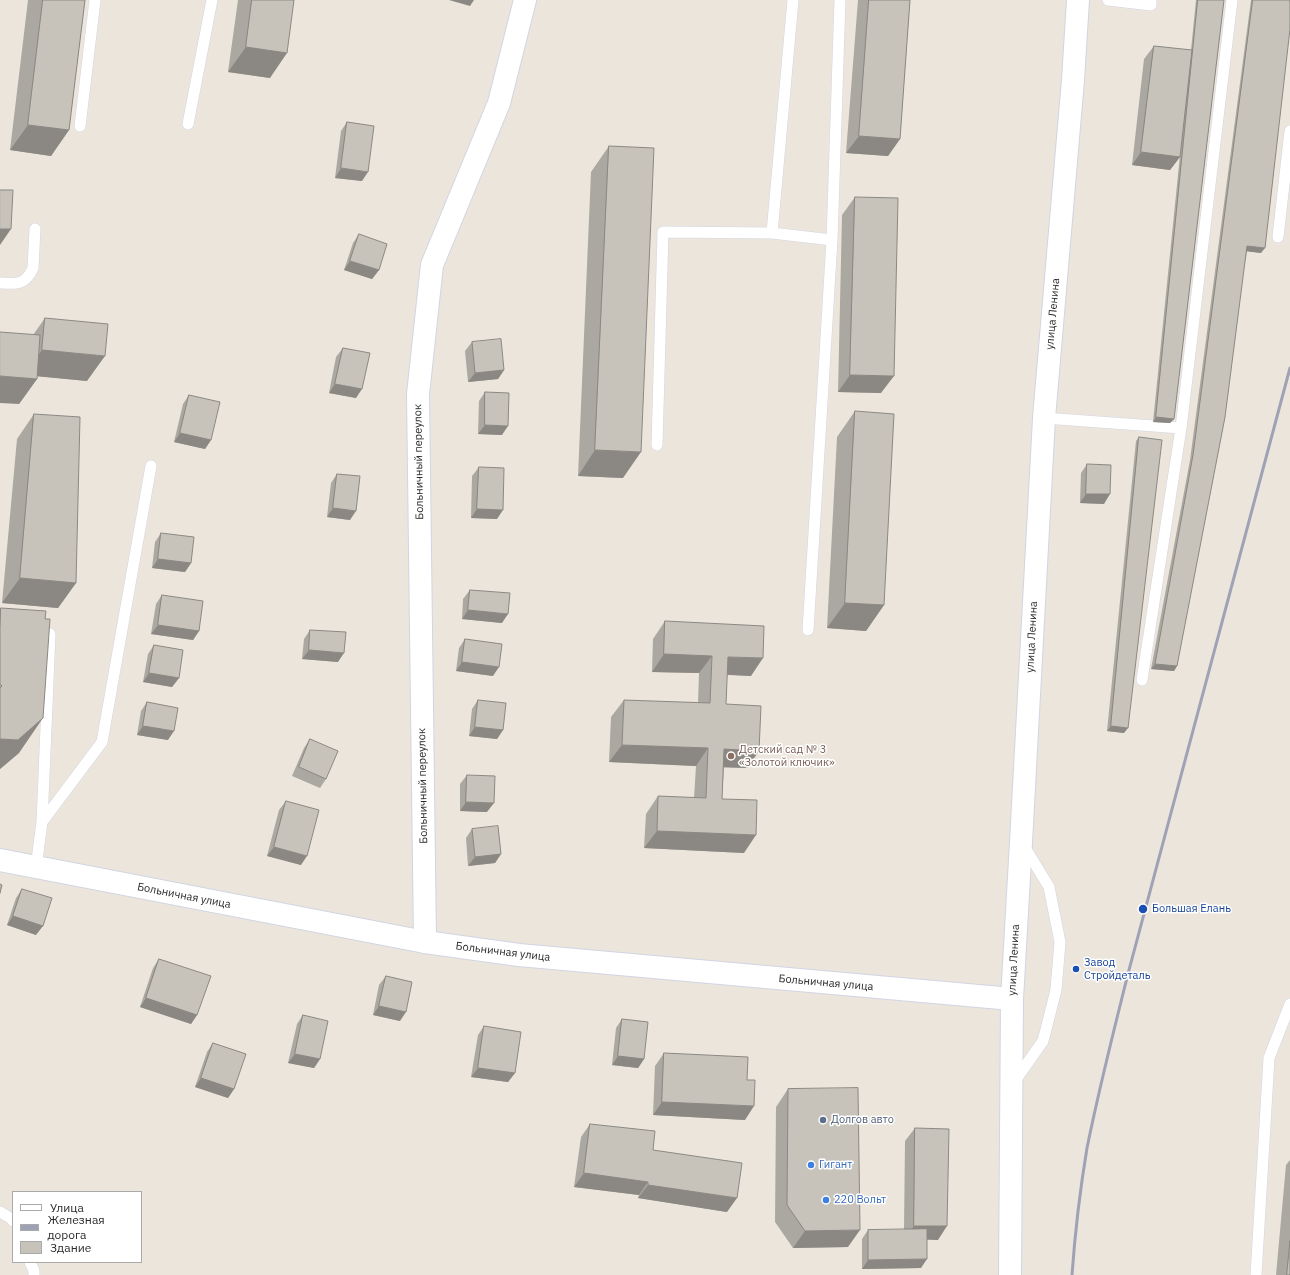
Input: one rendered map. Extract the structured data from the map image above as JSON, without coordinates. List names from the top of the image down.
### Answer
{
  "streets": {
    "street": ["улица Ленина", "Больничный переулок", "Больничная улица"]
  },
  "crossings": [
    ["улица Ленина", "Больничная улица"],
    ["Больничный переулок", "Больничная улица"]
  ],
  "places": [
    "Детский сад № 3 «Золотой ключик»",
    "Большая Елань",
    "Завод Стройдеталь",
    "Долгов авто",
    "Гигант",
    "220 Вольт"
  ],
  "legend": ["Улица", "Железная дорога", "Здание"]
}
